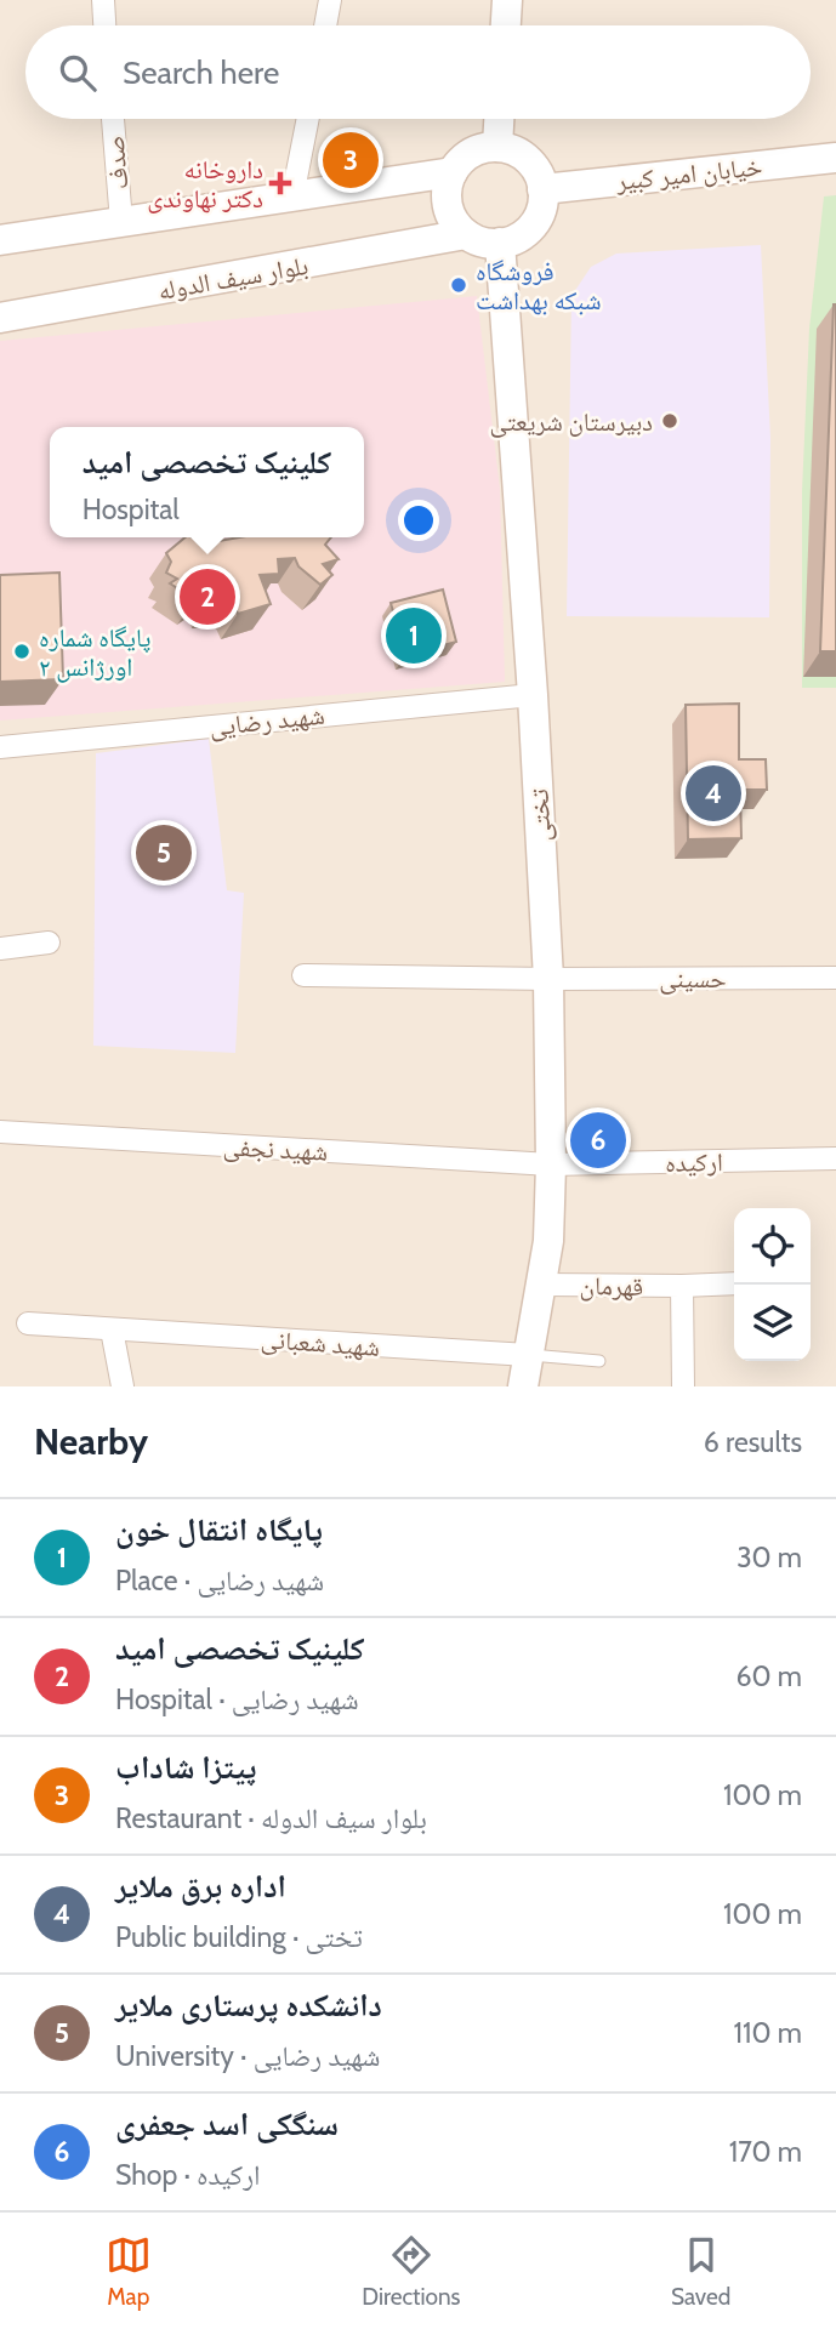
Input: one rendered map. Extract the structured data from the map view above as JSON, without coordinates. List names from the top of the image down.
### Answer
{
  "streets": {
    "main road": ["خیابان امیر کبیر", "بلوار سیف الدوله", "تختی"],
    "street": [
      "صدف",
      "شهید رضایی",
      "حسینی",
      "شهید نجفی",
      "ارکیده",
      "قهرمان",
      "شهید شعبانی"
    ]
  },
  "crossings": [
    ["خیابان امیر کبیر", "بلوار سیف الدوله"],
    ["خیابان امیر کبیر", "تختی"],
    ["بلوار سیف الدوله", "تختی"],
    ["شهید رضایی", "تختی"],
    ["تختی", "حسینی"],
    ["تختی", "شهید نجفی"],
    ["تختی", "ارکیده"],
    ["تختی", "قهرمان"],
    ["تختی", "شهید شعبانی"],
    ["شهید نجفی", "ارکیده"]
  ],
  "places": {
    "health": ["داروخانه دکتر نهاوندی"],
    "other": ["فروشگاه شبکه بهداشت", "دبیرستان شریعتی", "پایگاه شماره ۲ اورژانس"]
  },
  "page": {
    "search": "Search here",
    "pins": [
      "3",
      "2",
      "1",
      "4",
      "5",
      "6"
    ],
    "popup": ["کلینیک تخصصی امید", "Hospital"],
    "heading": ["Nearby", "6 results"],
    "list": [
      {
        "mark": "1",
        "name": "پایگاه انتقال خون",
        "note": "Place · شهید رضایی",
        "value": "30 m"
      },
      {
        "mark": "2",
        "name": "کلینیک تخصصی امید",
        "note": "Hospital · شهید رضایی",
        "value": "60 m"
      },
      {
        "mark": "3",
        "name": "پیتزا شاداب",
        "note": "Restaurant · بلوار سیف الدوله",
        "value": "100 m"
      },
      {
        "mark": "4",
        "name": "اداره برق ملایر",
        "note": "Public building · تختی",
        "value": "100 m"
      },
      {
        "mark": "5",
        "name": "دانشکده پرستاری ملایر",
        "note": "University · شهید رضایی",
        "value": "110 m"
      },
      {
        "mark": "6",
        "name": "سنگکی اسد جعفری",
        "note": "Shop · ارکیده",
        "value": "170 m"
      }
    ],
    "nav": ["Map", "Directions", "Saved"]
  }
}
